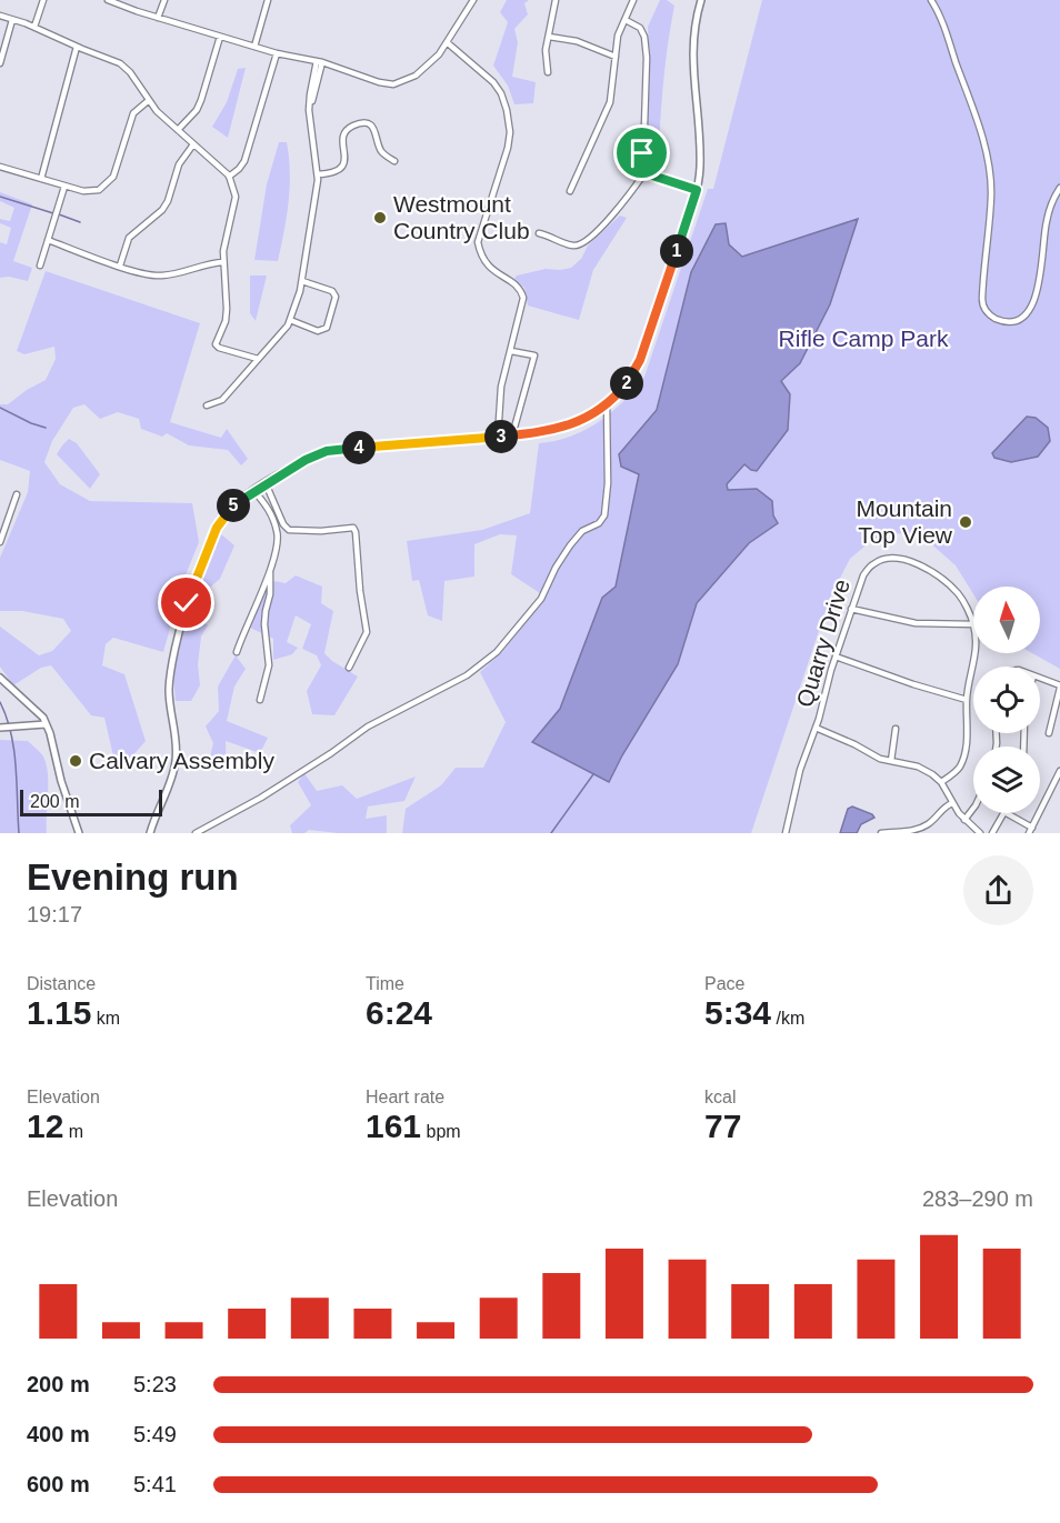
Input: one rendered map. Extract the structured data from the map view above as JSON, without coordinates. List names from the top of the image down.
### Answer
{
  "streets": {
    "street": ["Quarry Drive"]
  },
  "parks": ["Rifle Camp Park"],
  "places": ["Westmount Country Club", "Mountain Top View", "Calvary Assembly"],
  "scale_bar": "200 m",
  "north": "top",
  "page": {
    "pins": [
      "1",
      "2",
      "3",
      "4",
      "5"
    ],
    "scale": "200 m",
    "heading": ["Evening run", "19:17"],
    "stats": [
      ["Distance", "1.15 km"],
      ["Time", "6:24"],
      ["Pace", "5:34 /km"],
      ["Elevation", "12 m"],
      ["Heart rate", "161 bpm"],
      ["kcal", "77"]
    ],
    "chart": ["Elevation", "283–290 m"],
    "list": [
      {
        "name": "200 m",
        "note": "5:23"
      },
      {
        "name": "400 m",
        "note": "5:49"
      },
      {
        "name": "600 m",
        "note": "5:41"
      }
    ]
  }
}
